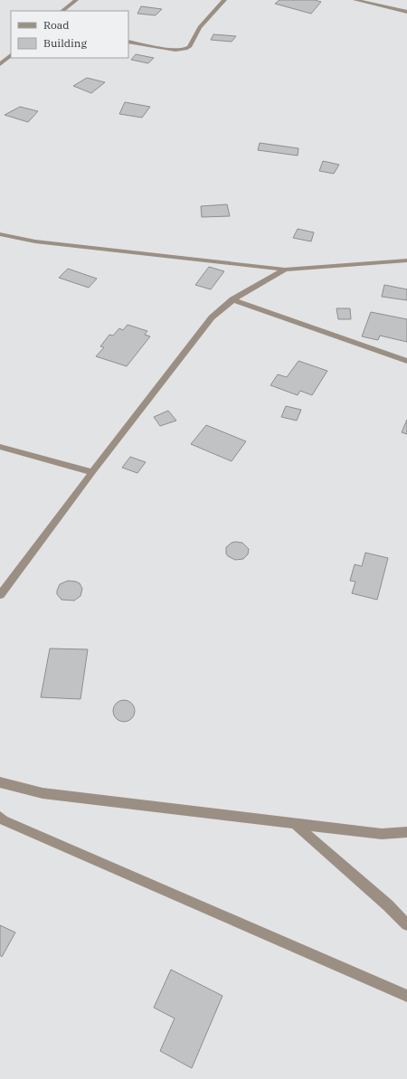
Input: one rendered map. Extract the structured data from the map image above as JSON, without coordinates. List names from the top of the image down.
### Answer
{
  "legend": ["Road", "Building"]
}
